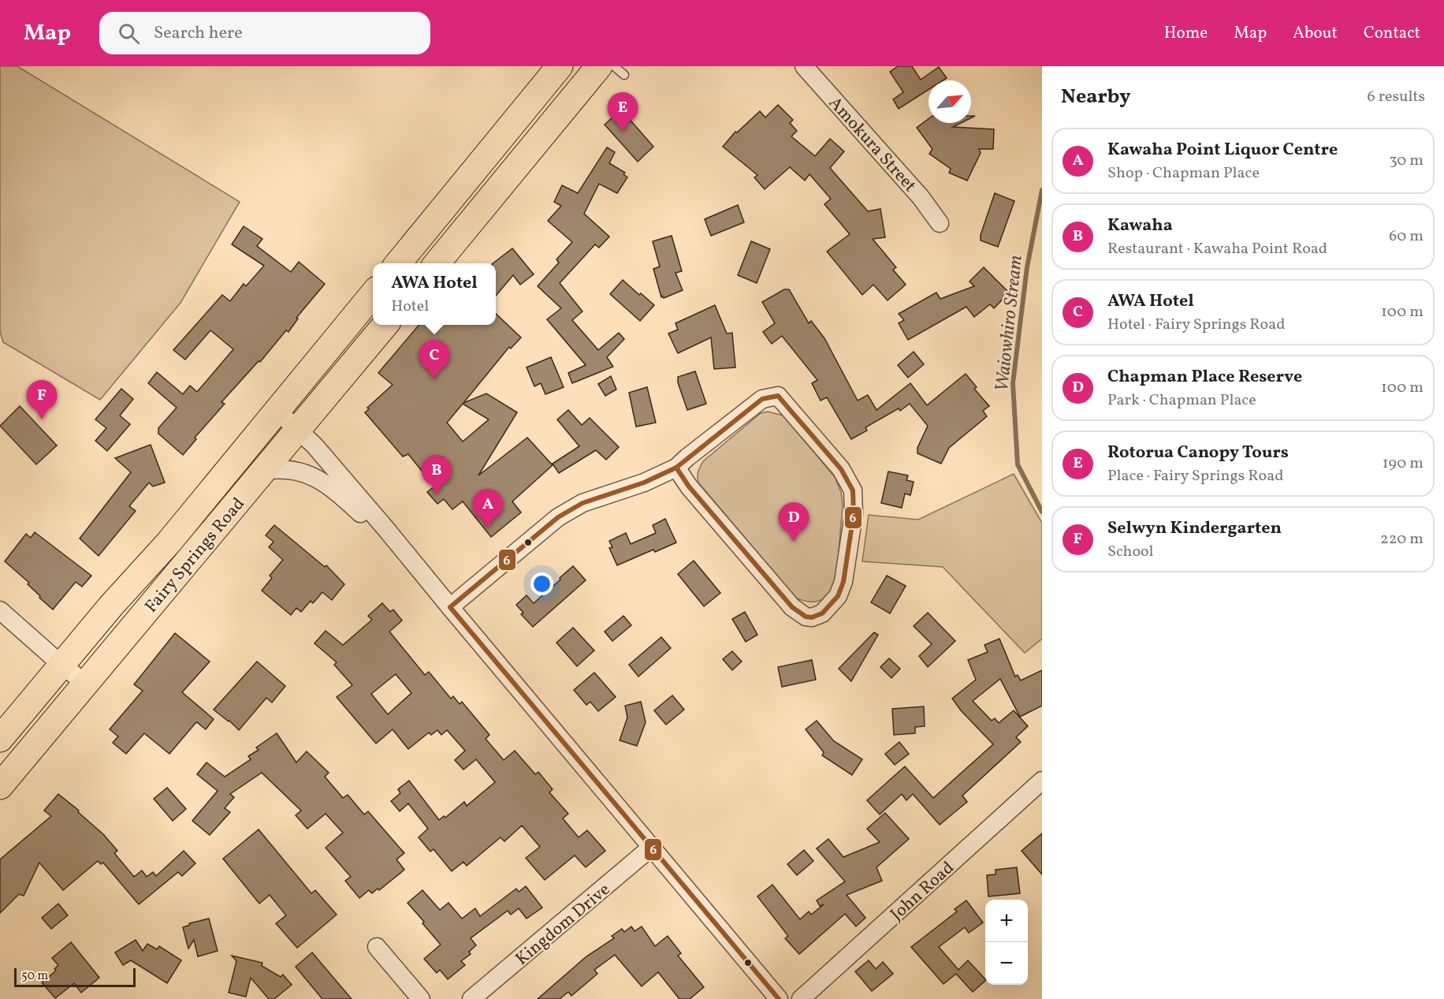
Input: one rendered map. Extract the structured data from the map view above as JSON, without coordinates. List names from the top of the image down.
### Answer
{
  "streets": {
    "highway": ["Fairy Springs Road"],
    "street": ["Amokura Street", "John Road", "Kingdom Drive"]
  },
  "water": ["Waiowhiro Stream"],
  "lines": ["transit line 6"],
  "scale_bar": "50 m",
  "north": "top right",
  "page": {
    "header": "Map",
    "search": "Search here",
    "nav": [
      "Home",
      "Map",
      "About",
      "Contact"
    ],
    "heading": ["Nearby", "6 results"],
    "pins": [
      "E",
      "C",
      "F",
      "B",
      "A",
      "D"
    ],
    "list": [
      {
        "mark": "A",
        "name": "Kawaha Point Liquor Centre",
        "note": "Shop · Chapman Place",
        "value": "30 m"
      },
      {
        "mark": "B",
        "name": "Kawaha",
        "note": "Restaurant · Kawaha Point Road",
        "value": "60 m"
      },
      {
        "mark": "C",
        "name": "AWA Hotel",
        "note": "Hotel · Fairy Springs Road",
        "value": "100 m"
      },
      {
        "mark": "D",
        "name": "Chapman Place Reserve",
        "note": "Park · Chapman Place",
        "value": "100 m"
      },
      {
        "mark": "E",
        "name": "Rotorua Canopy Tours",
        "note": "Place · Fairy Springs Road",
        "value": "190 m"
      },
      {
        "mark": "F",
        "name": "Selwyn Kindergarten",
        "note": "School",
        "value": "220 m"
      }
    ],
    "popup": ["AWA Hotel", "Hotel"],
    "map_buttons": ["+", "−"],
    "scale": "50 m"
  }
}
